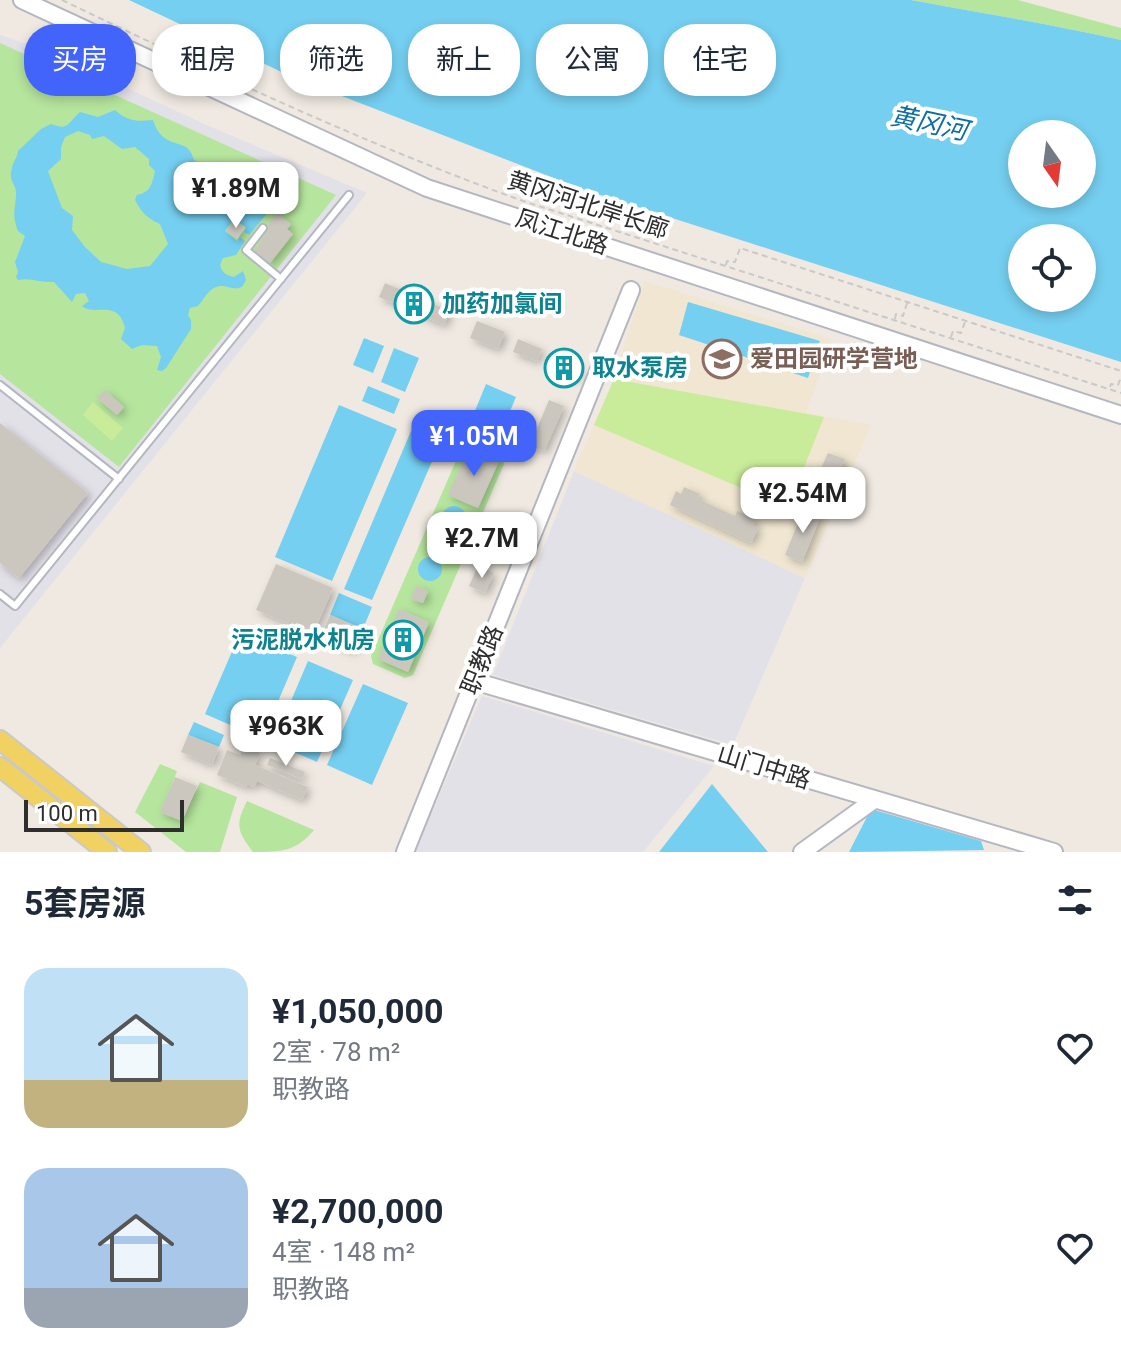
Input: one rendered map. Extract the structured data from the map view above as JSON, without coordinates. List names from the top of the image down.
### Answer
{
  "streets": {
    "street": ["凤江北路", "职教路", "山门中路"],
    "path": ["黄冈河北岸长廊"]
  },
  "crossings": [
    ["职教路", "山门中路"]
  ],
  "water": ["黄冈河"],
  "places": {
    "building": ["加药加氯间", "取水泵房", "污泥脱水机房"],
    "school or university": ["爱田园研学营地"]
  },
  "scale_bar": "100 m",
  "north": "bottom",
  "page": {
    "chip": [
      "买房",
      "租房",
      "筛选",
      "新上",
      "公寓",
      "住宅"
    ],
    "price": [
      "¥1.89M",
      "¥1.05M",
      "¥2.54M",
      "¥2.7M",
      "¥963K"
    ],
    "scale": "100 m",
    "heading": "5套房源",
    "list": [
      {
        "name": "¥1,050,000",
        "note": "2室 · 78 m² · 职教路"
      },
      {
        "name": "¥2,700,000",
        "note": "4室 · 148 m² · 职教路"
      }
    ]
  }
}
